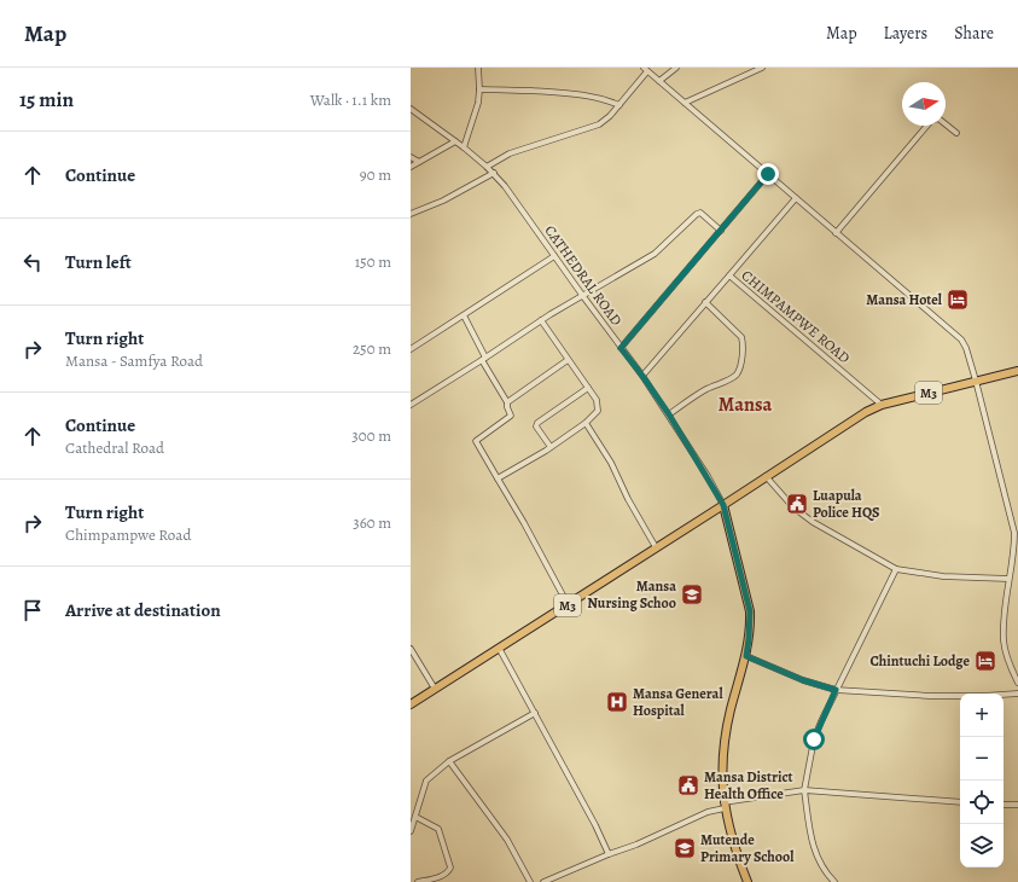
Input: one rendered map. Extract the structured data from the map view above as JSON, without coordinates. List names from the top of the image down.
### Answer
{
  "streets": {
    "main road": ["M3"],
    "street": ["CATHEDRAL ROAD", "CHIMPAMPWE ROAD"]
  },
  "crossings": [
    ["CATHEDRAL ROAD", "CHIMPAMPWE ROAD"],
    ["CATHEDRAL ROAD", "M3"],
    ["CHIMPAMPWE ROAD", "M3"]
  ],
  "districts": ["Mansa"],
  "places": {
    "hotel": ["Mansa Hotel", "Chintuchi Lodge"],
    "public building": ["Luapula Police HQS", "Mansa District Health Office"],
    "school or university": ["Mansa Nursing Schoo", "Mutende Primary School"],
    "hospital": ["Mansa General Hospital"]
  },
  "north": "right",
  "page": {
    "header": "Map",
    "nav": ["Map", "Layers", "Share"],
    "heading": ["15 min", "Walk · 1.1 km"],
    "list": [
      ["Continue", "90 m"],
      ["Turn left", "150 m"],
      ["Turn right", "Mansa - Samfya Road", "250 m"],
      ["Continue", "Cathedral Road", "300 m"],
      ["Turn right", "Chimpampwe Road", "360 m"],
      "Arrive at destination"
    ],
    "map_buttons": ["+", "−"]
  }
}
